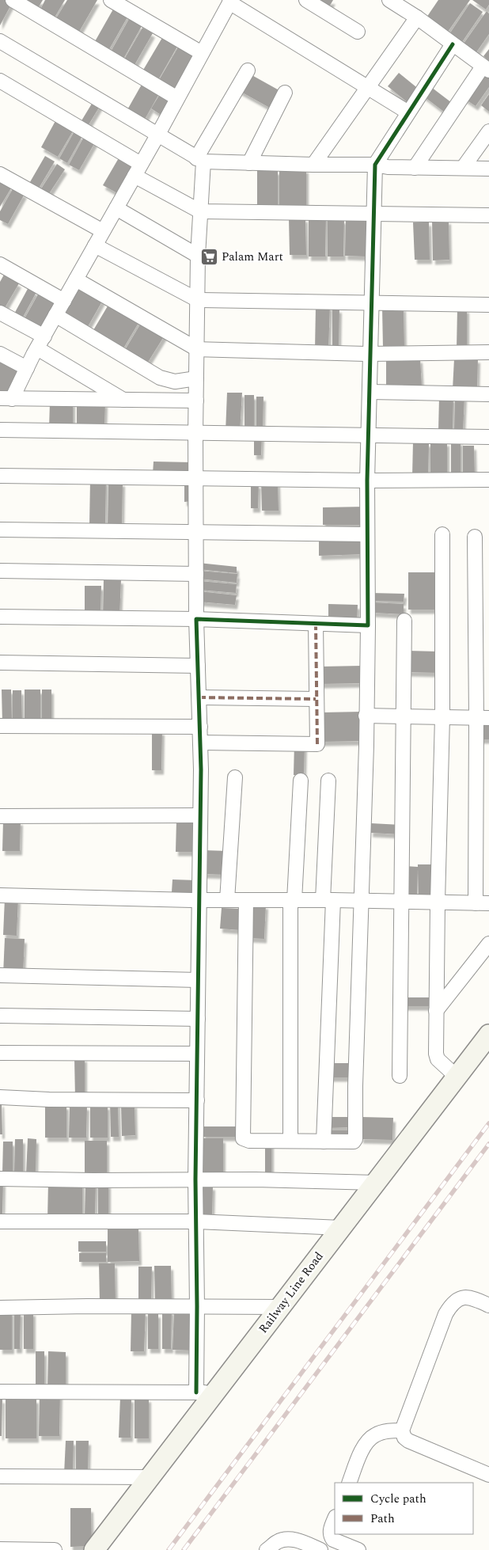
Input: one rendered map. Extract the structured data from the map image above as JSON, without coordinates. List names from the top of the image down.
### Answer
{
  "streets": {
    "street": ["Railway Line Road"]
  },
  "places": {
    "supermarket": ["Palam Mart"]
  },
  "legend": ["Cycle path", "Path"]
}
